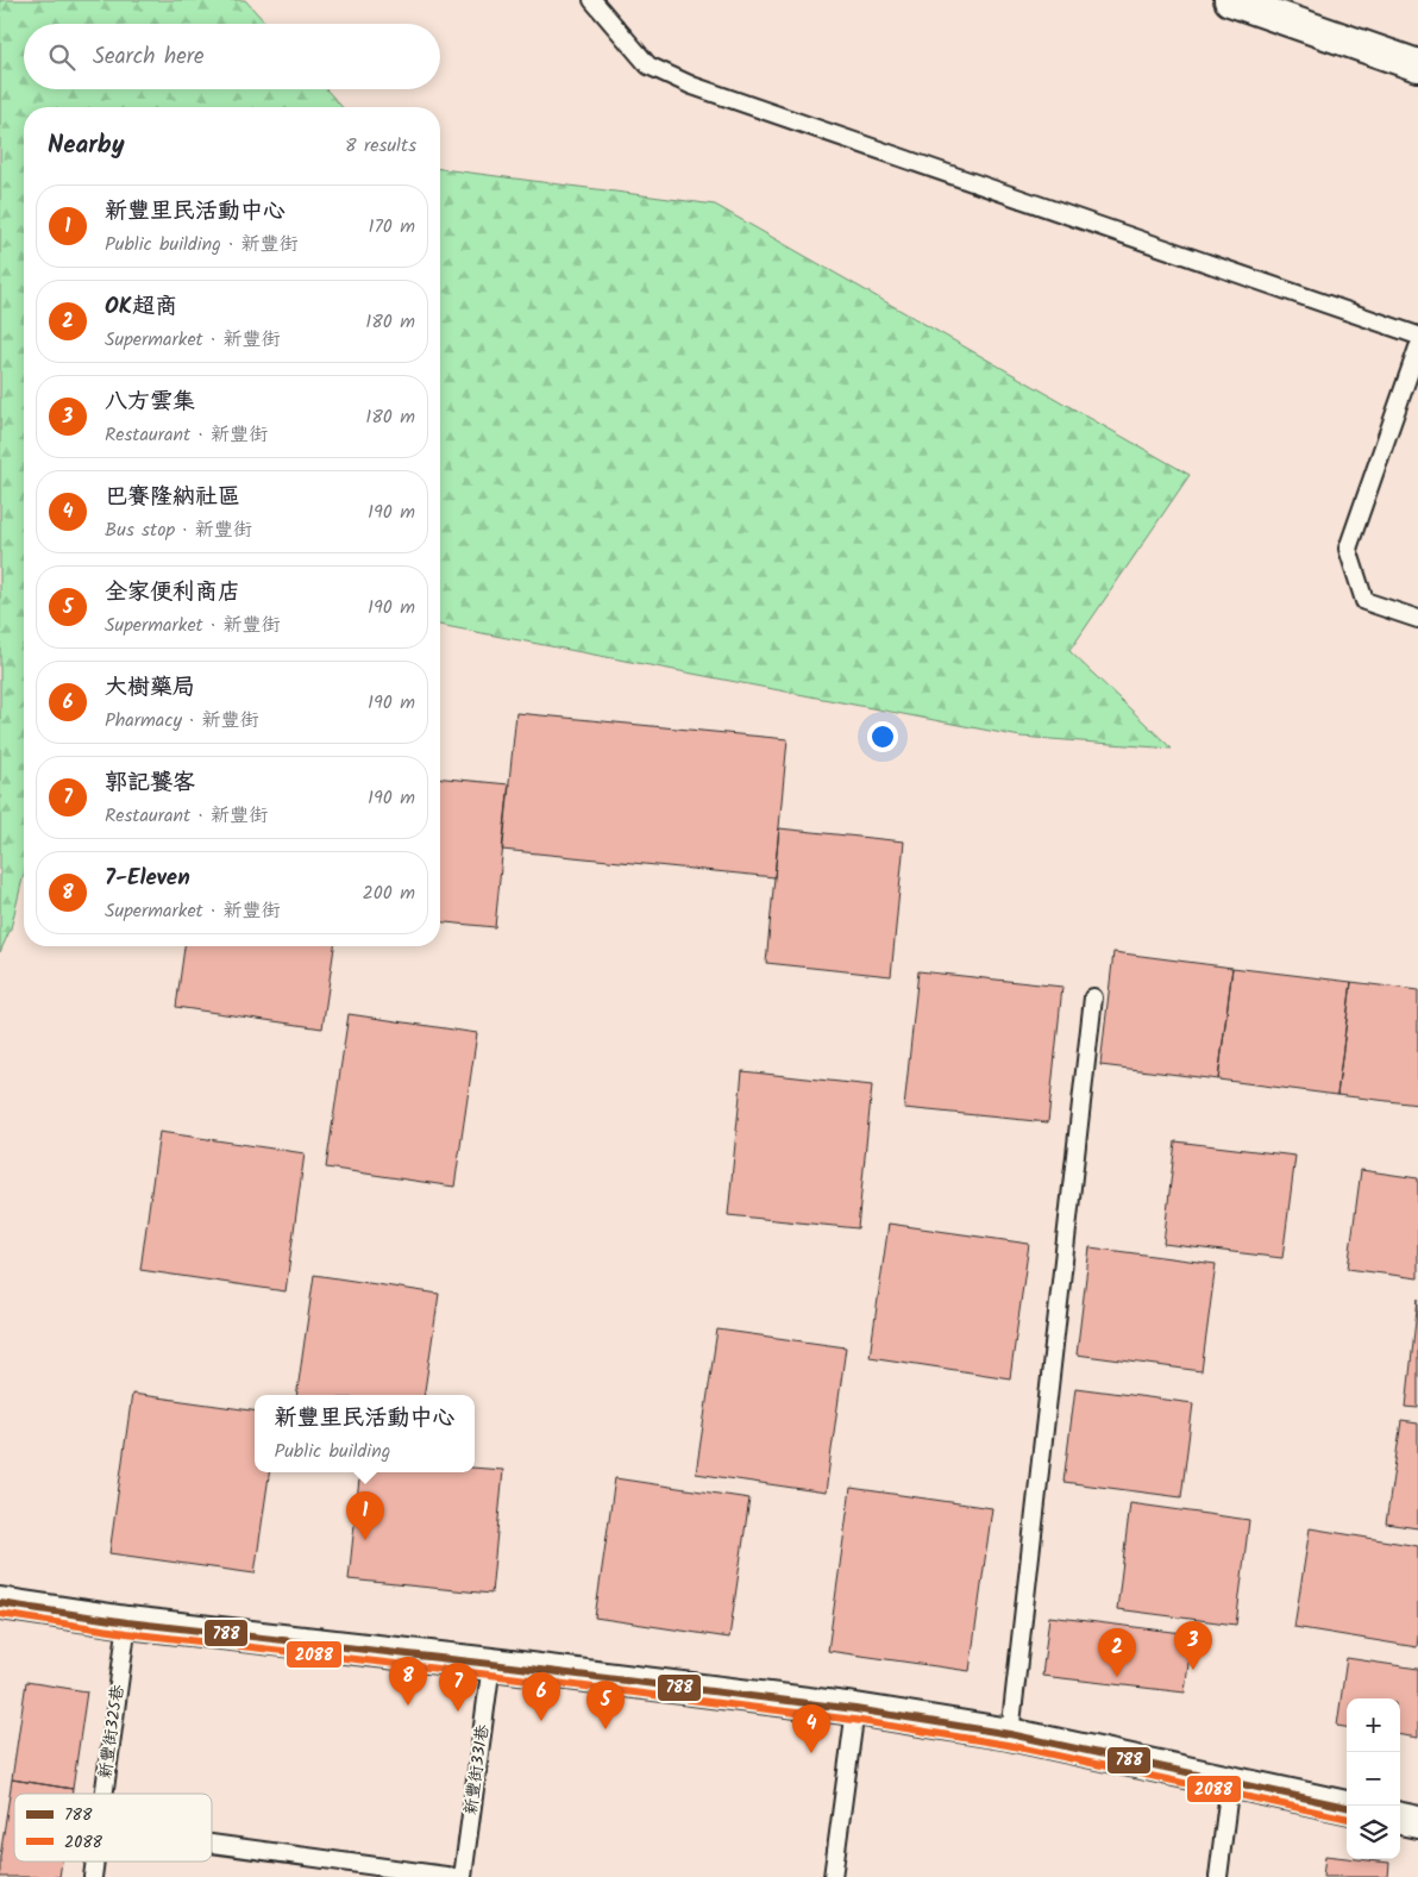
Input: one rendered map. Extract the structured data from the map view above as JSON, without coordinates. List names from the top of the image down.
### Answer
{
  "streets": {
    "lane": ["新豐街325巷", "新豐街331巷"]
  },
  "lines": ["transit line 788", "transit line 2088"],
  "legend": ["788", "2088"],
  "page": {
    "search": "Search here",
    "heading": ["Nearby", "8 results"],
    "list": [
      {
        "mark": "1",
        "name": "新豐里民活動中心",
        "note": "Public building · 新豐街",
        "value": "170 m"
      },
      {
        "mark": "2",
        "name": "OK超商",
        "note": "Supermarket · 新豐街",
        "value": "180 m"
      },
      {
        "mark": "3",
        "name": "八方雲集",
        "note": "Restaurant · 新豐街",
        "value": "180 m"
      },
      {
        "mark": "4",
        "name": "巴賽隆納社區",
        "note": "Bus stop · 新豐街",
        "value": "190 m"
      },
      {
        "mark": "5",
        "name": "全家便利商店",
        "note": "Supermarket · 新豐街",
        "value": "190 m"
      },
      {
        "mark": "6",
        "name": "大樹藥局",
        "note": "Pharmacy · 新豐街",
        "value": "190 m"
      },
      {
        "mark": "7",
        "name": "郭記饕客",
        "note": "Restaurant · 新豐街",
        "value": "190 m"
      },
      {
        "mark": "8",
        "name": "7-Eleven",
        "note": "Supermarket · 新豐街",
        "value": "200 m"
      }
    ],
    "popup": ["新豐里民活動中心", "Public building"],
    "pins": [
      "1",
      "3",
      "2",
      "8",
      "7",
      "6",
      "5",
      "4"
    ],
    "map_buttons": ["+", "−"]
  }
}
